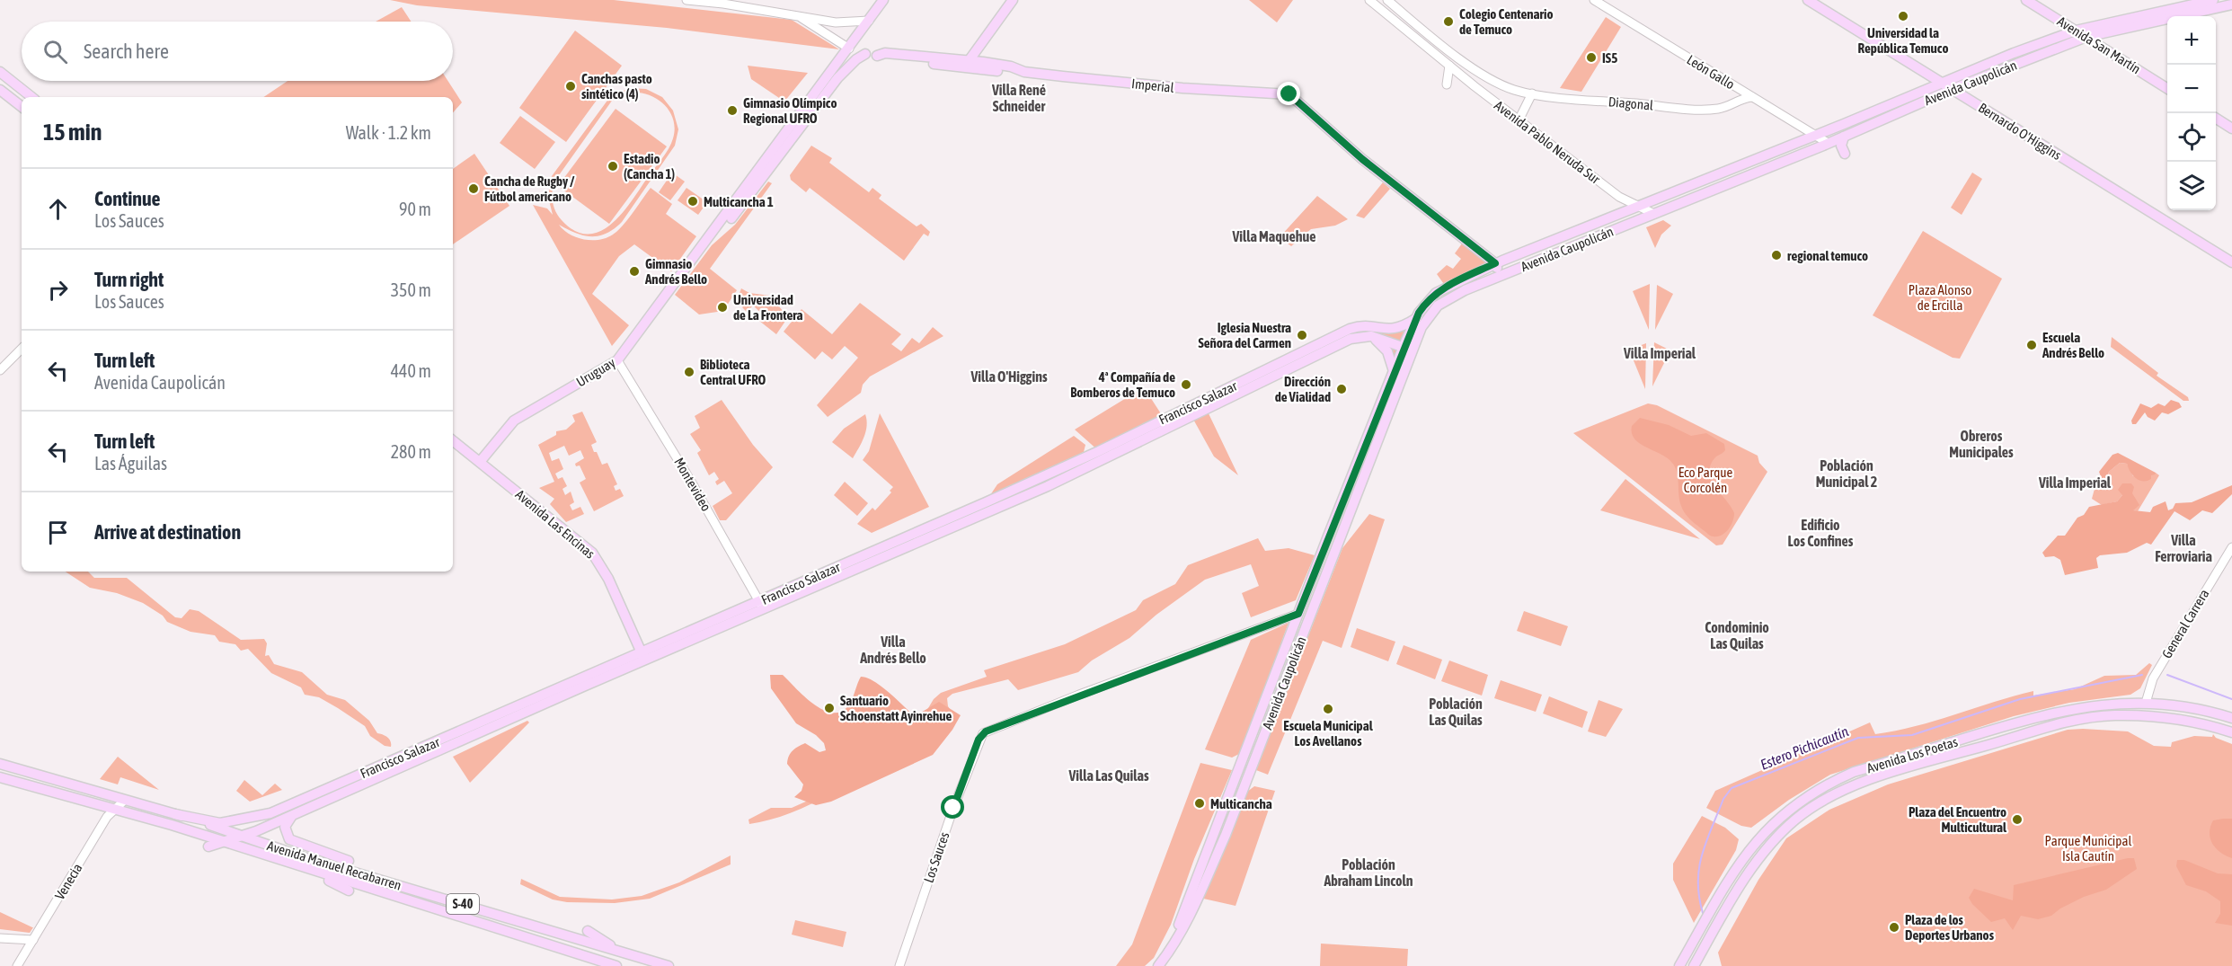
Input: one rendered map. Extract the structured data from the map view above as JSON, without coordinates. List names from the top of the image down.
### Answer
{
  "streets": {
    "main road": [
      "Avenida San Martín",
      "Avenida Caupolicán",
      "Imperial",
      "Bernardo O'Higgins",
      "Uruguay",
      "Francisco Salazar",
      "Avenida Las Encinas",
      "Avenida Los Poetas",
      "Avenida Manuel Recabarren",
      "S-40"
    ],
    "street": [
      "León Gallo",
      "Diagonal",
      "Avenida Pablo Neruda Sur",
      "Montevideo",
      "General Carrera",
      "Los Sauces",
      "Venecia"
    ]
  },
  "crossings": [
    ["Avenida San Martín", "Avenida Caupolicán"],
    ["León Gallo", "Avenida Caupolicán"],
    ["León Gallo", "Diagonal"],
    ["Avenida Caupolicán", "Imperial"],
    ["Avenida Caupolicán", "Bernardo O'Higgins"],
    ["Avenida Caupolicán", "Avenida Pablo Neruda Sur"],
    ["Avenida Caupolicán", "Francisco Salazar"],
    ["Avenida Caupolicán", "Los Sauces"],
    ["Imperial", "Uruguay"],
    ["Uruguay", "Montevideo"],
    ["Uruguay", "Avenida Las Encinas"],
    ["Francisco Salazar", "Montevideo"],
    ["Francisco Salazar", "Avenida Las Encinas"],
    ["Francisco Salazar", "Avenida Manuel Recabarren"],
    ["General Carrera", "Avenida Los Poetas"],
    ["Avenida Manuel Recabarren", "Venecia"]
  ],
  "districts": [
    "Villa René Schneider",
    "Villa Maquehue",
    "Villa Imperial",
    "Villa O'Higgins",
    "Obreros Municipales",
    "Población Municipal 2",
    "Villa Imperial",
    "Edificio Los Confines",
    "Villa Ferroviaria",
    "Condominio Las Quilas",
    "Villa Andrés Bello",
    "Población Las Quilas",
    "Villa Las Quilas",
    "Población Abraham Lincoln"
  ],
  "water": ["Estero Pichicautín"],
  "parks": ["Plaza Alonso de Ercilla", "Eco Parque Corcolén", "Parque Municipal Isla Cautín"],
  "places": [
    "Universidad la República Temuco",
    "Colegio Centenario de Temuco",
    "IS5",
    "Canchas pasto sintético (4)",
    "Gimnasio Olímpico Regional UFRO",
    "Estadio (Cancha 1)",
    "Cancha de Rugby / Fútbol americano",
    "Multicancha 1",
    "regional temuco",
    "Gimnasio Andrés Bello",
    "Universidad de La Frontera",
    "Iglesia Nuestra Señora del Carmen",
    "Escuela Andrés Bello",
    "Biblioteca Central UFRO",
    "4ª Compañía de Bomberos de Temuco",
    "Dirección de Vialidad",
    "Santuario Schoenstatt Ayinrehue",
    "Escuela Municipal Los Avellanos",
    "Multicancha",
    "Plaza del Encuentro Multicultural",
    "Plaza de los Deportes Urbanos"
  ],
  "page": {
    "map_buttons": ["+", "−"],
    "search": "Search here",
    "heading": ["15 min", "Walk · 1.2 km"],
    "list": [
      ["Continue", "Los Sauces", "90 m"],
      ["Turn right", "Los Sauces", "350 m"],
      ["Turn left", "Avenida Caupolicán", "440 m"],
      ["Turn left", "Las Águilas", "280 m"],
      "Arrive at destination"
    ]
  }
}
